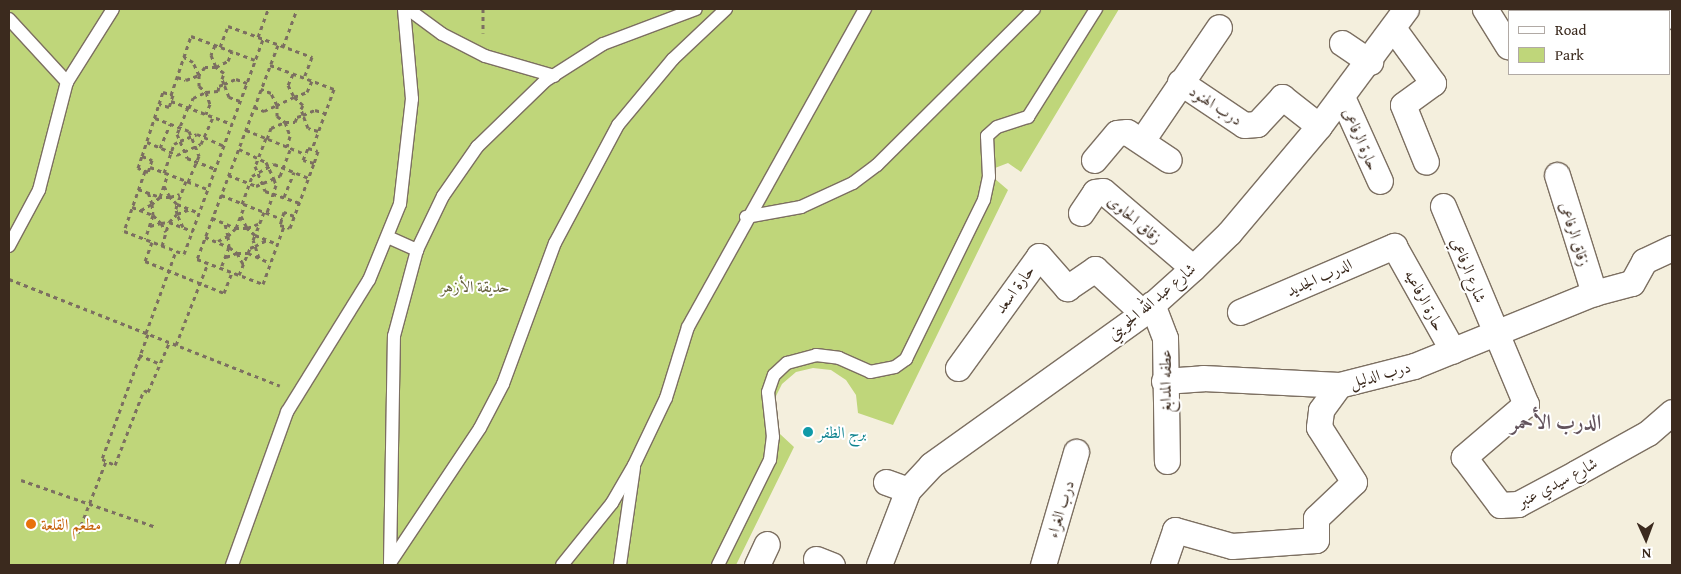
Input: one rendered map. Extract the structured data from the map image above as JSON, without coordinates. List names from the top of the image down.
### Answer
{
  "streets": {
    "street": [
      "درب الهنود",
      "حارة الرفاعى",
      "زقاق الحاوى",
      "زقاق الرفاعى",
      "شارع الرفاعي",
      "الدرب الجديد",
      "حارة اسعد",
      "حارة الرفاعيه",
      "شارع عبد الله الجويني",
      "درب الدليل",
      "عطفه المدابغ",
      "شارع سيدي عنبر",
      "درب الغراء"
    ]
  },
  "crossings": [
    ["درب الهنود", "شارع عبد الله الجويني"],
    ["حارة الرفاعى", "شارع عبد الله الجويني"],
    ["زقاق الحاوى", "شارع عبد الله الجويني"],
    ["زقاق الرفاعى", "درب الدليل"],
    ["شارع الرفاعي", "درب الدليل"],
    ["شارع الرفاعي", "شارع سيدي عنبر"],
    ["الدرب الجديد", "حارة الرفاعيه"],
    ["حارة اسعد", "شارع عبد الله الجويني"],
    ["حارة اسعد", "عطفه المدابغ"],
    ["حارة الرفاعيه", "درب الدليل"],
    ["شارع عبد الله الجويني", "عطفه المدابغ"],
    ["درب الدليل", "شارع سيدي عنبر"]
  ],
  "districts": ["الدرب الأحمر"],
  "parks": ["حديقة الأزهر"],
  "places": ["برج الظفر", "مطعم القلعة"],
  "legend": ["Road", "Park"],
  "north": "bottom"
}
